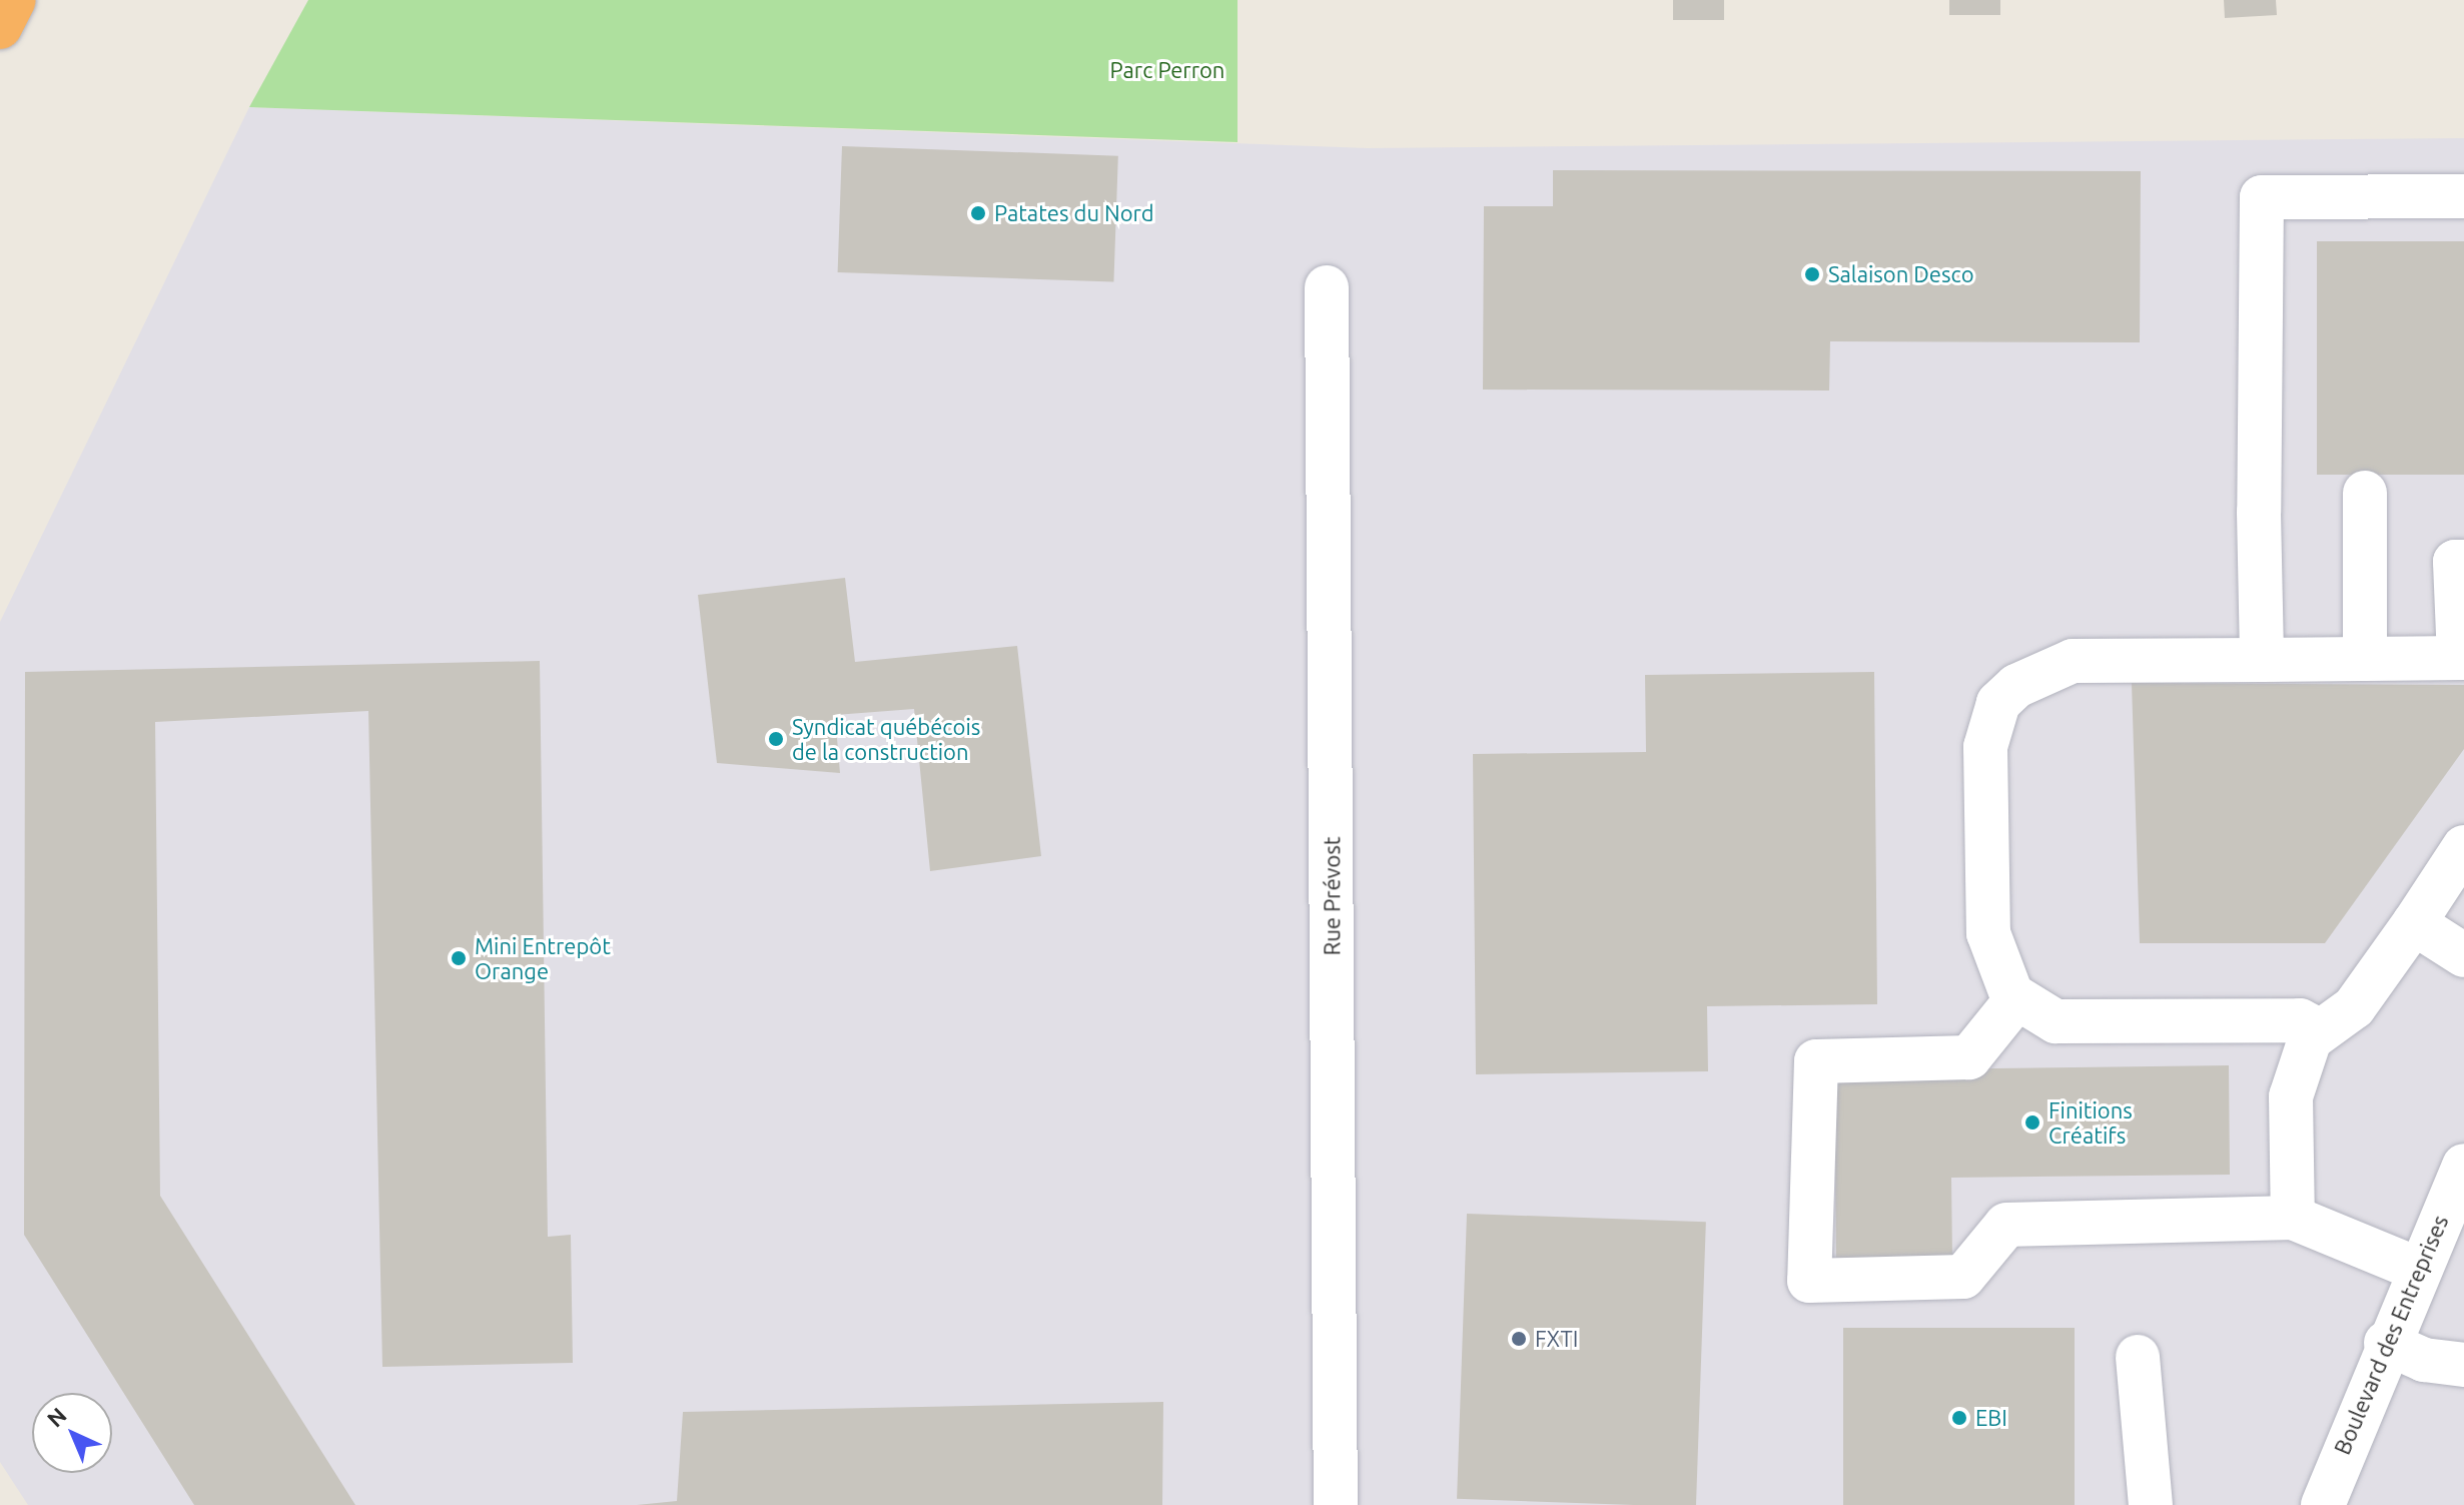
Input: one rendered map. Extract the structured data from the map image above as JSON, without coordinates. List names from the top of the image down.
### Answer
{
  "streets": {
    "street": ["Rue Prévost", "Boulevard des Entreprises"]
  },
  "parks": ["Parc Perron"],
  "places": [
    "Patates du Nord",
    "Salaison Desco",
    "Syndicat québécois de la construction",
    "Mini Entrepôt Orange",
    "Finitions Créatifs",
    "FXTI",
    "EBI"
  ],
  "north": "top left"
}
